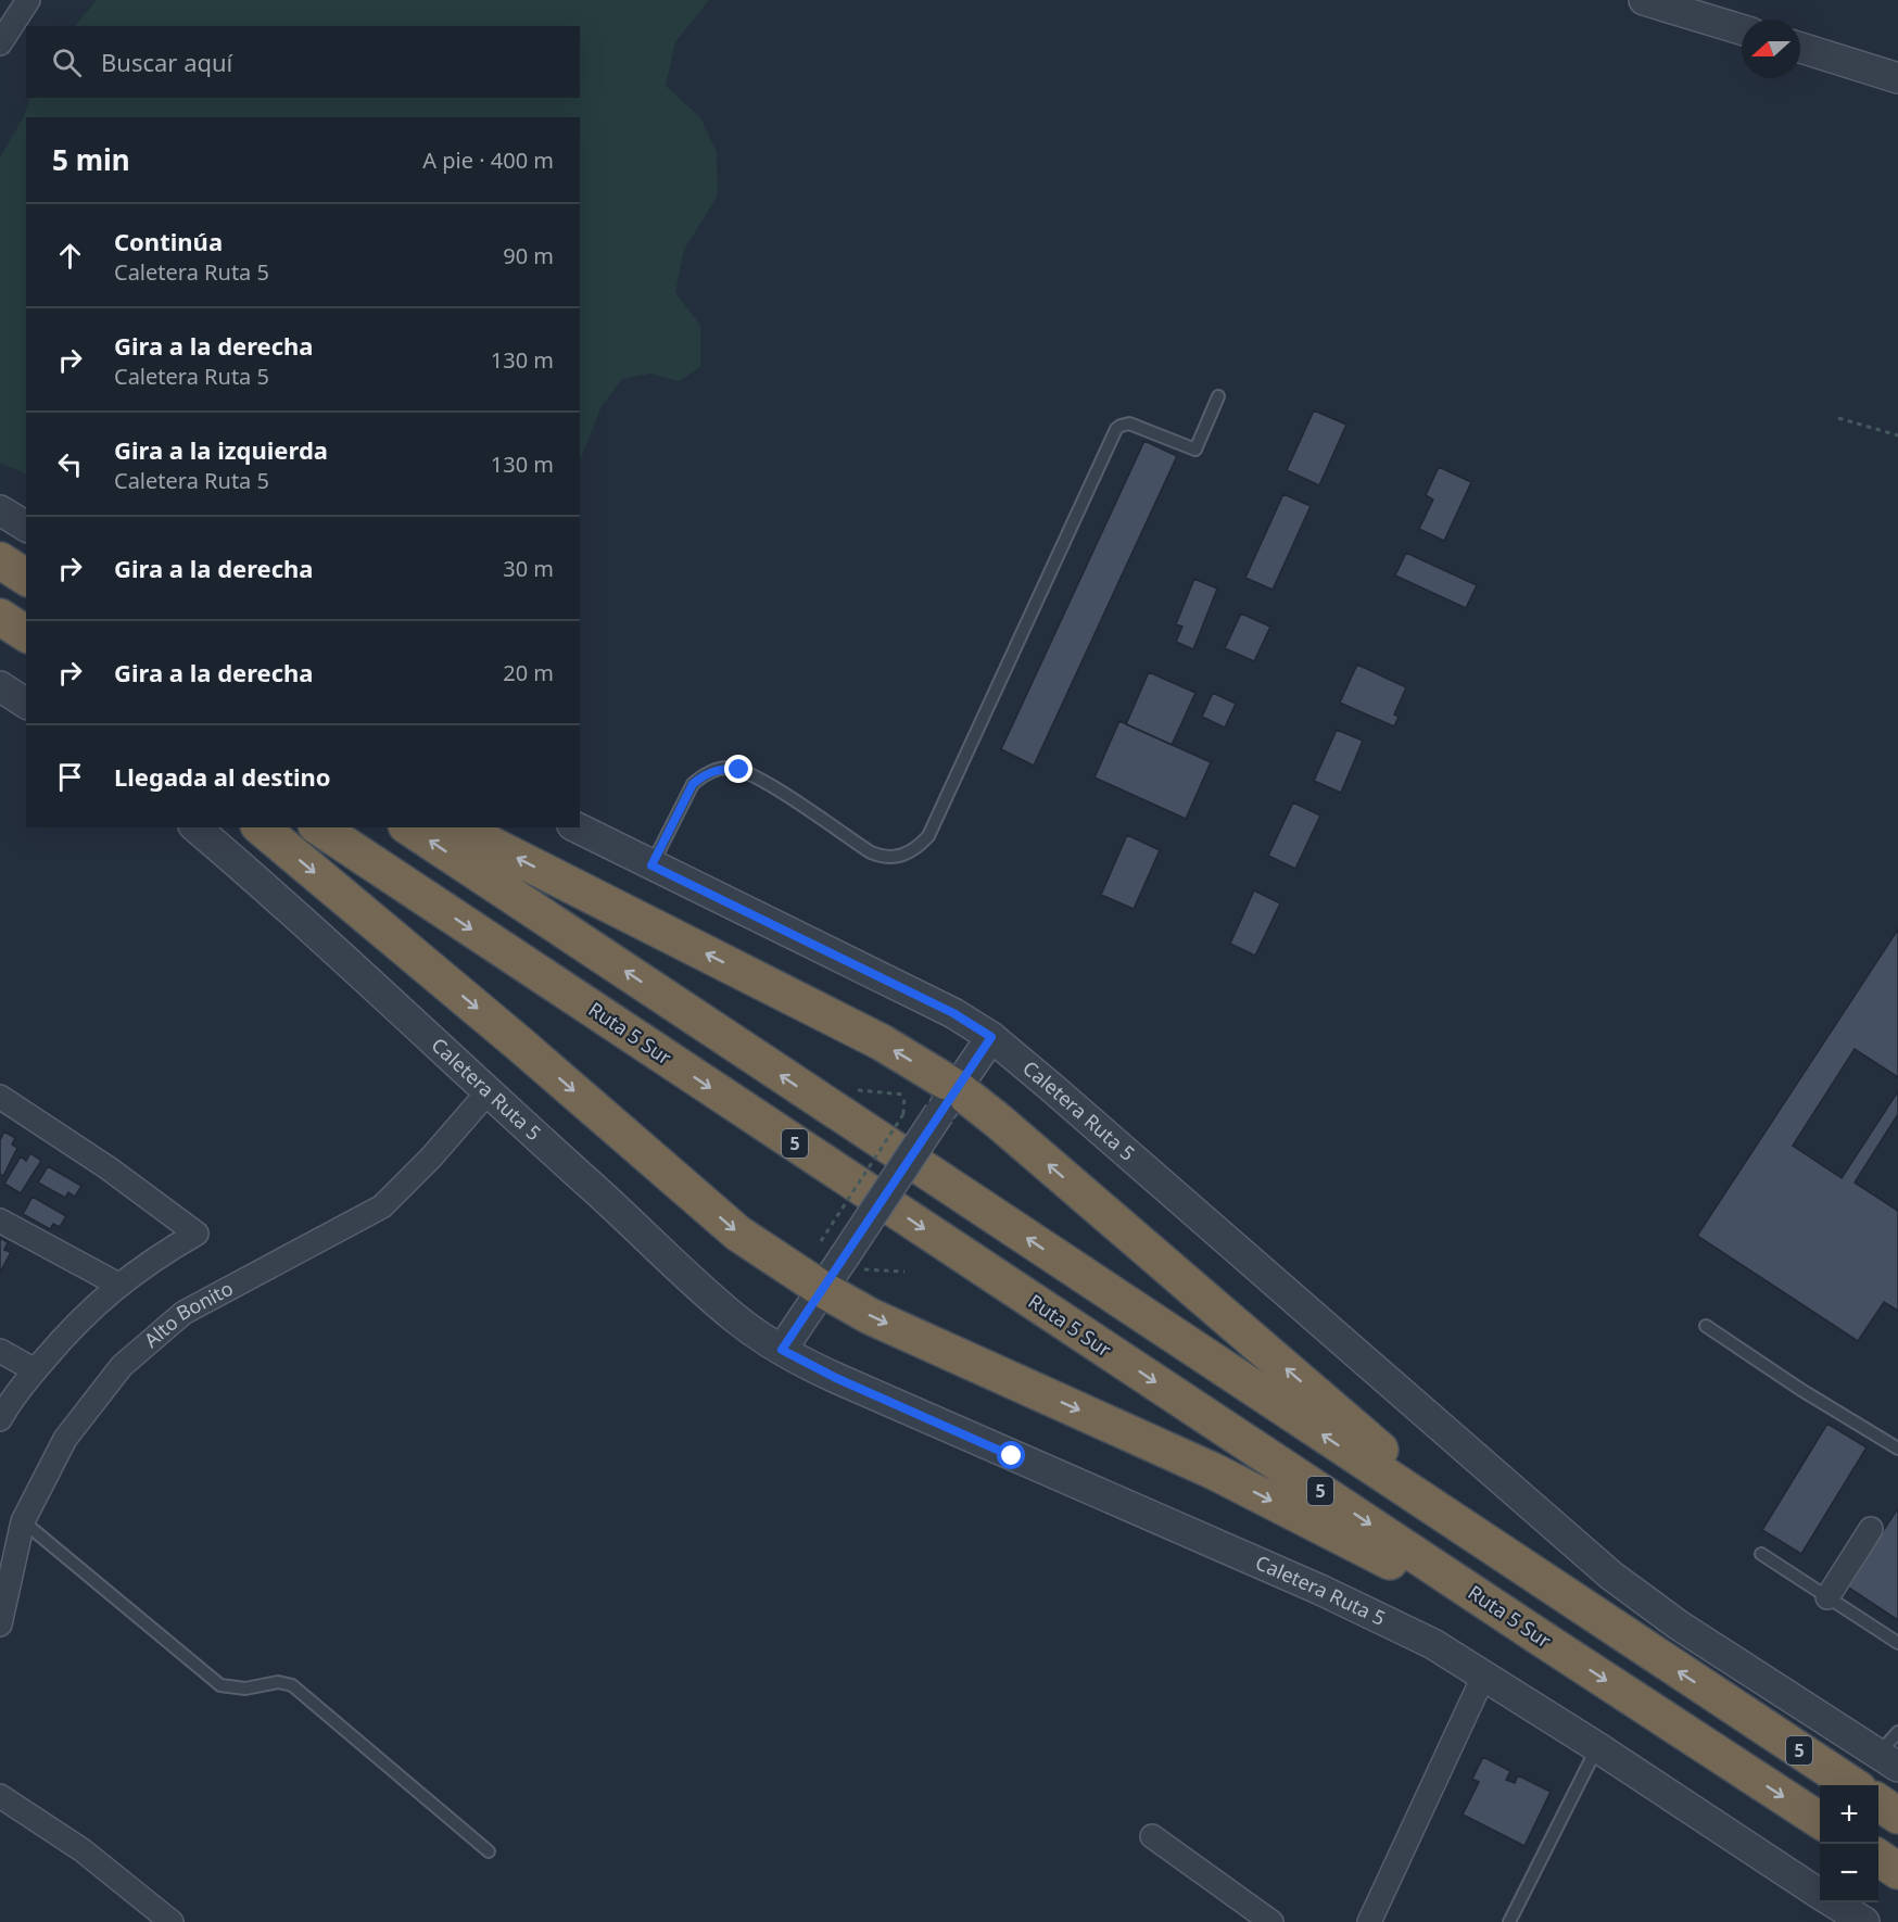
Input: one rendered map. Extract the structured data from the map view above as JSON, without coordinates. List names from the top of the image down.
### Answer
{
  "streets": {
    "highway": ["Ruta 5 Sur", "5"],
    "street": ["Caletera Ruta 5", "Alto Bonito"]
  },
  "crossings": [
    ["Caletera Ruta 5", "Alto Bonito"]
  ],
  "north": "left",
  "page": {
    "search": "Buscar aquí",
    "heading": ["5 min", "A pie · 400 m"],
    "list": [
      ["Continúa", "Caletera Ruta 5", "90 m"],
      ["Gira a la derecha", "Caletera Ruta 5", "130 m"],
      ["Gira a la izquierda", "Caletera Ruta 5", "130 m"],
      ["Gira a la derecha", "30 m"],
      ["Gira a la derecha", "20 m"],
      "Llegada al destino"
    ],
    "map_buttons": ["+", "−"]
  }
}
